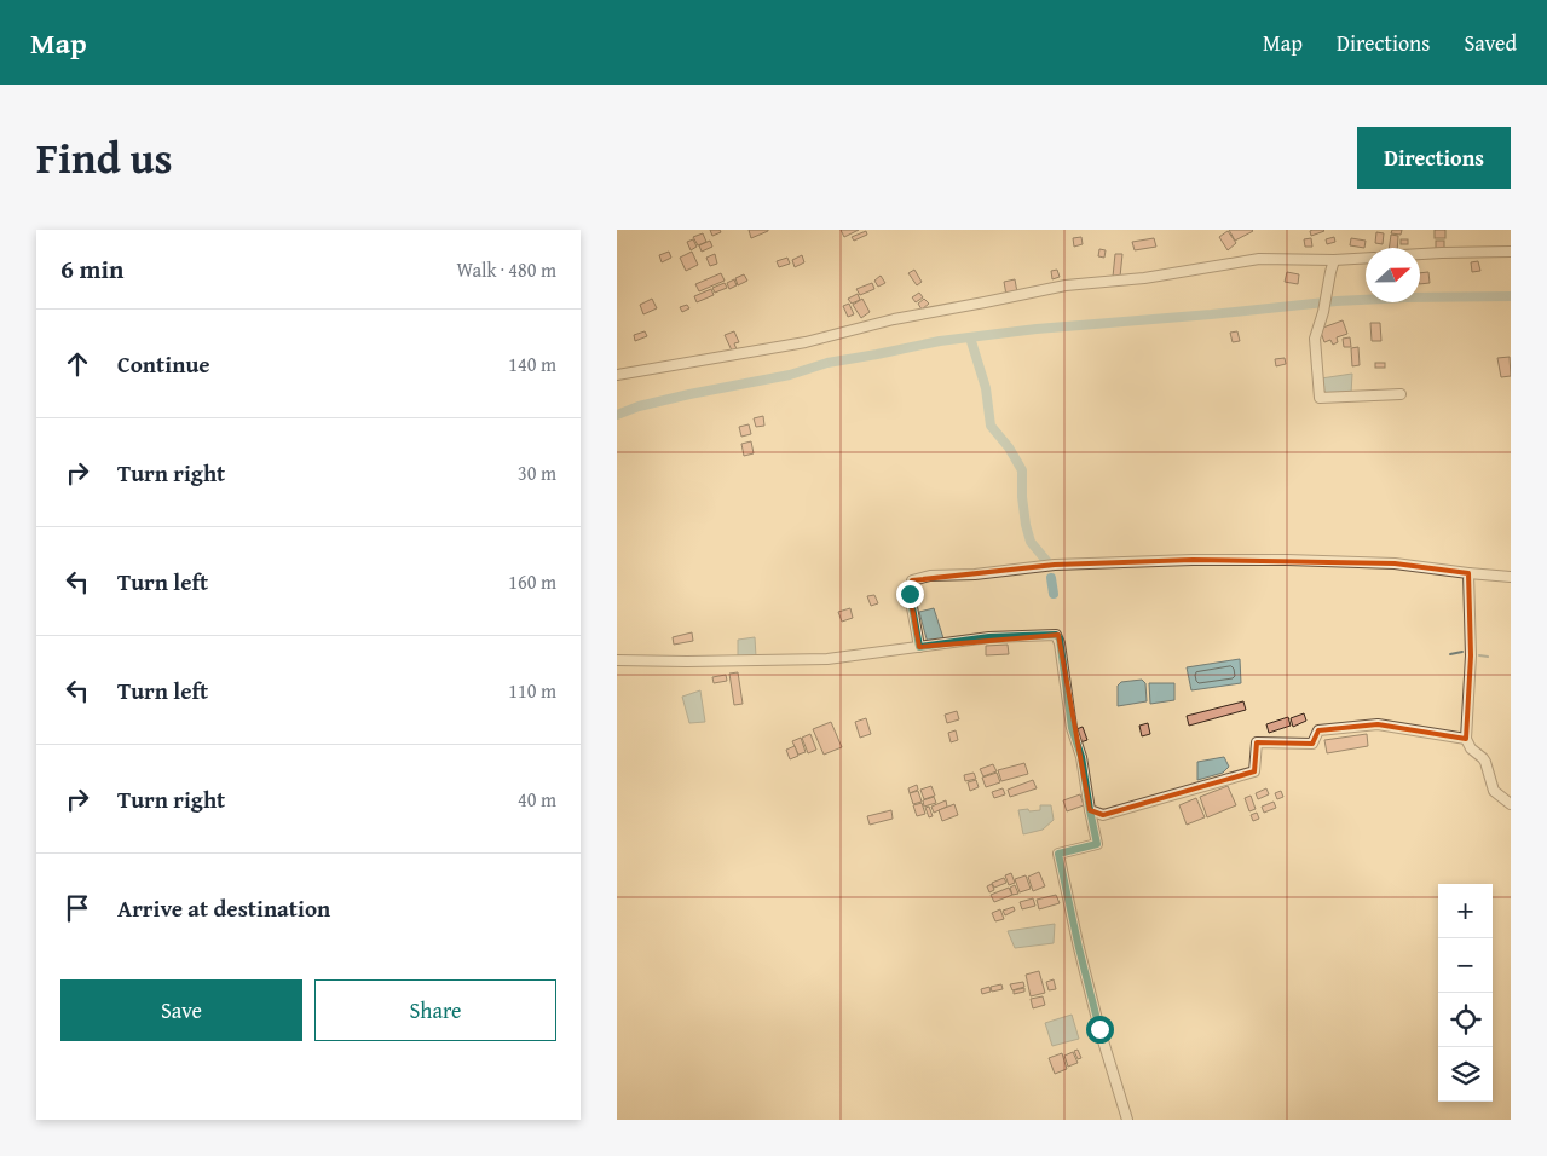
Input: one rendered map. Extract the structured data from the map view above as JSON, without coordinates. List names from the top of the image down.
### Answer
{
  "north": "right",
  "page": {
    "header": "Map",
    "nav": ["Map", "Directions", "Saved"],
    "title": "Find us",
    "buttons": [
      "Directions",
      ["Save", "Share"]
    ],
    "heading": ["6 min", "Walk · 480 m"],
    "list": [
      ["Continue", "140 m"],
      ["Turn right", "30 m"],
      ["Turn left", "160 m"],
      ["Turn left", "110 m"],
      ["Turn right", "40 m"],
      "Arrive at destination"
    ],
    "map_buttons": ["+", "−"]
  }
}
